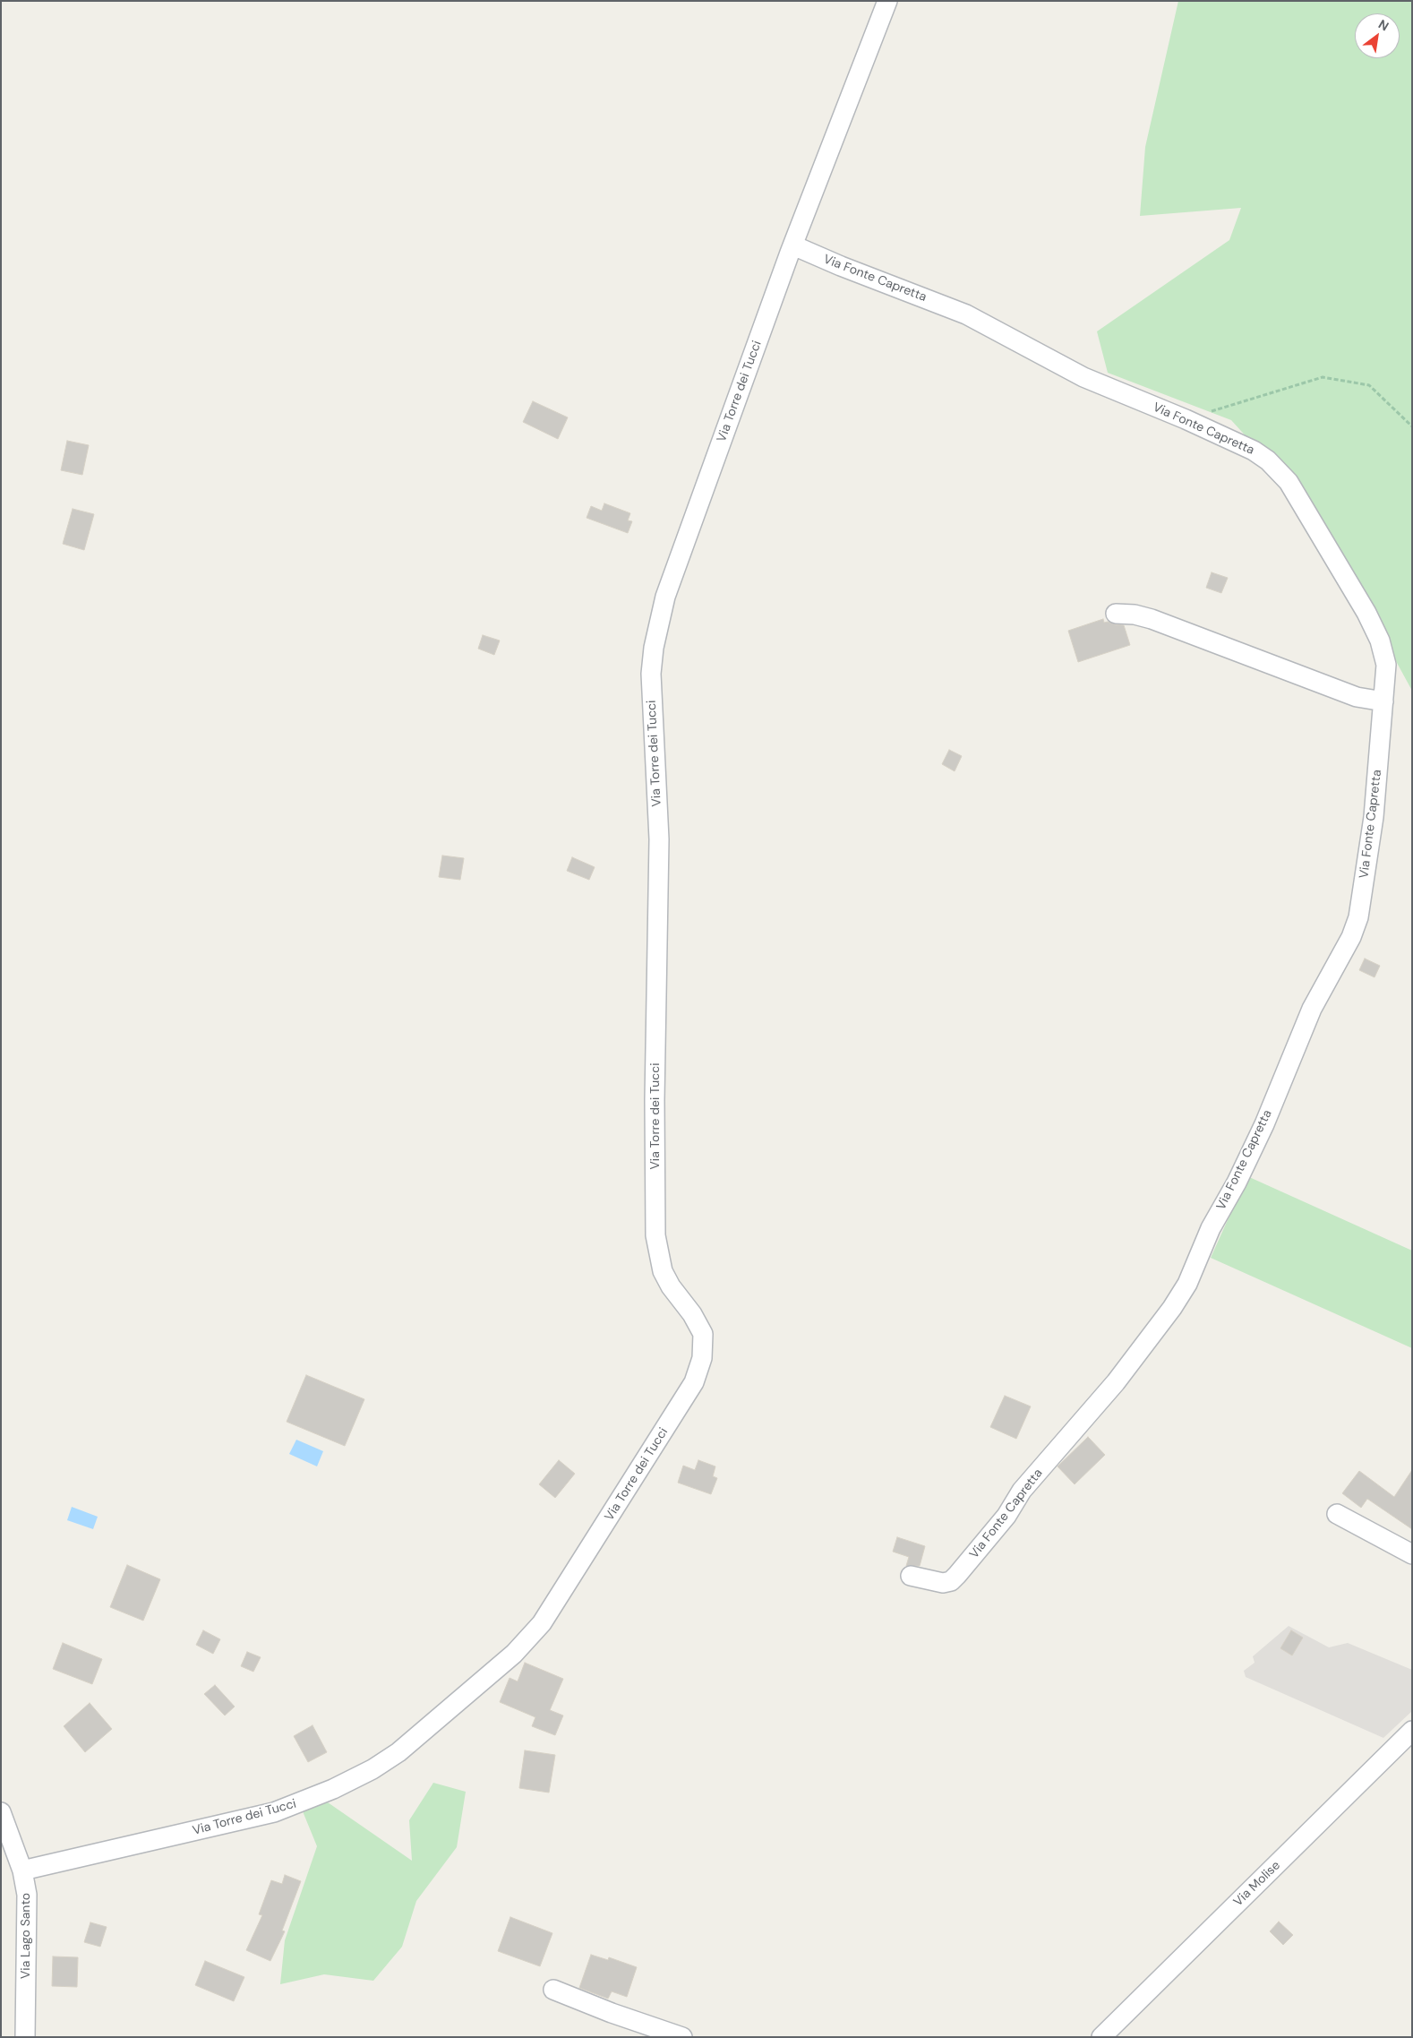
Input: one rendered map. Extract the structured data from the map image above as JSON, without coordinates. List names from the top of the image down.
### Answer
{
  "streets": {
    "street": [
      "Via Fonte Capretta",
      "Via Torre dei Tucci",
      "Via Molise",
      "Via Lago Santo"
    ]
  },
  "crossings": [
    ["Via Fonte Capretta", "Via Torre dei Tucci"],
    ["Via Torre dei Tucci", "Via Lago Santo"]
  ],
  "north": "top right"
}
